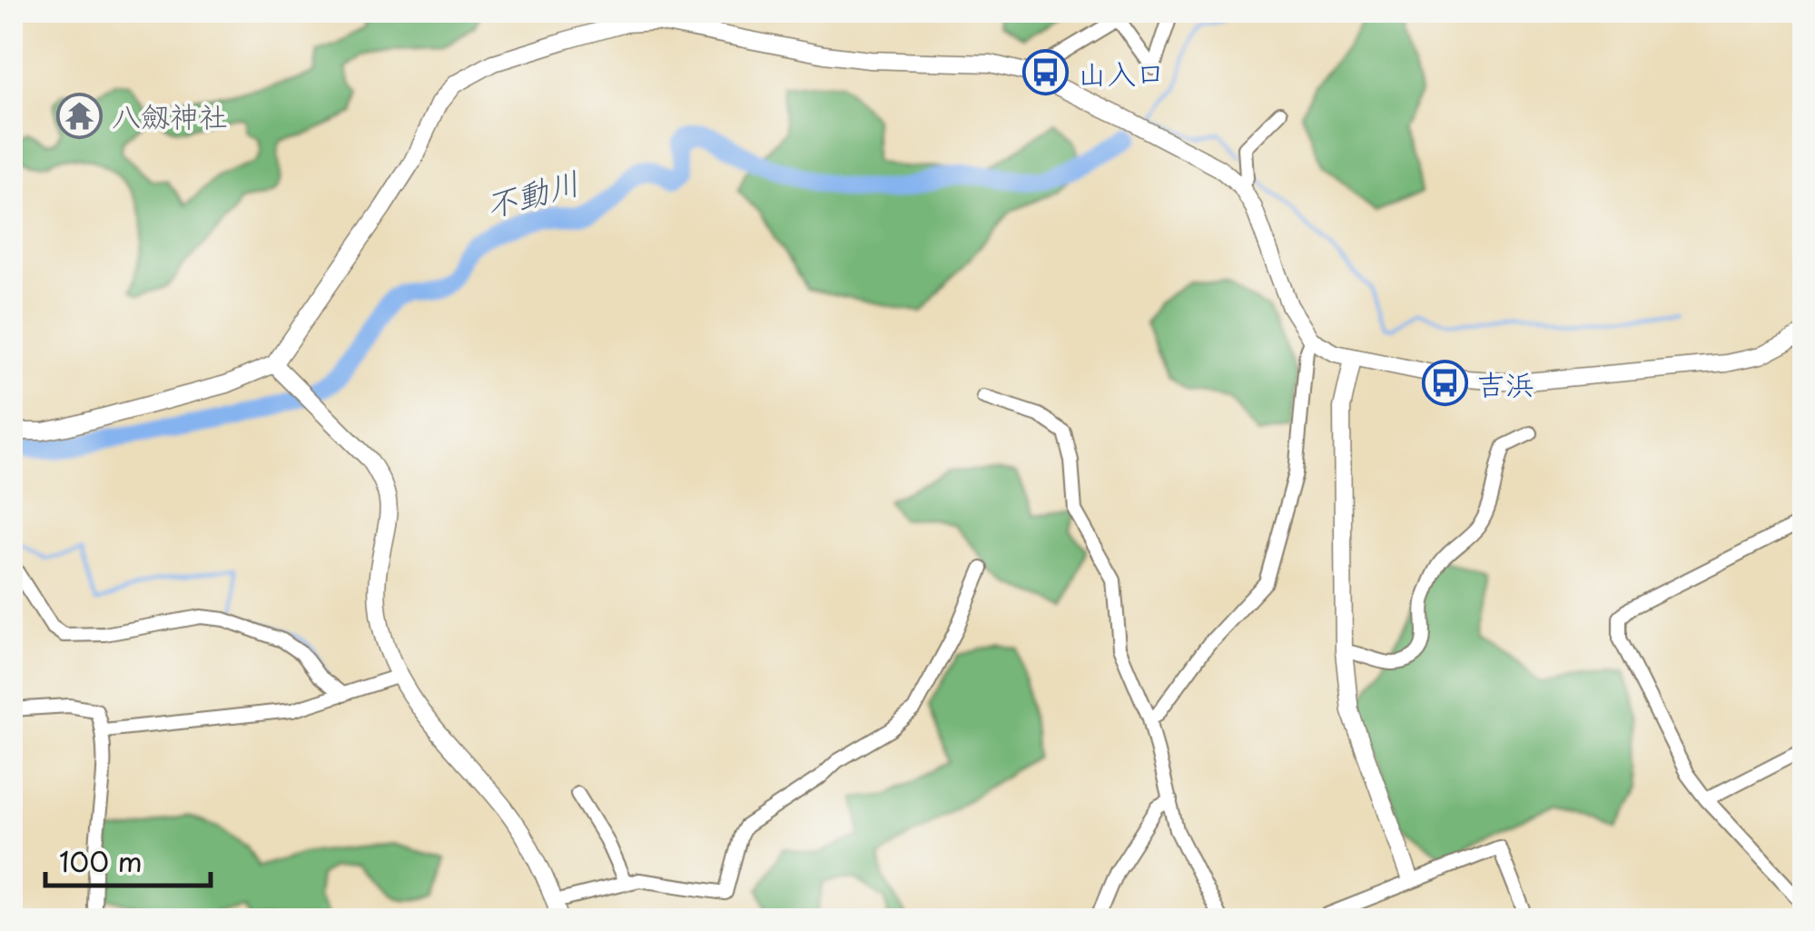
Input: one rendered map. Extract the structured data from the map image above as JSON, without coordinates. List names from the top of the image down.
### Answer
{
  "water": ["不動川"],
  "places": {
    "bus stop": ["山入口", "吉浜"],
    "temple": ["八劔神社"]
  },
  "scale_bar": "100 m"
}
